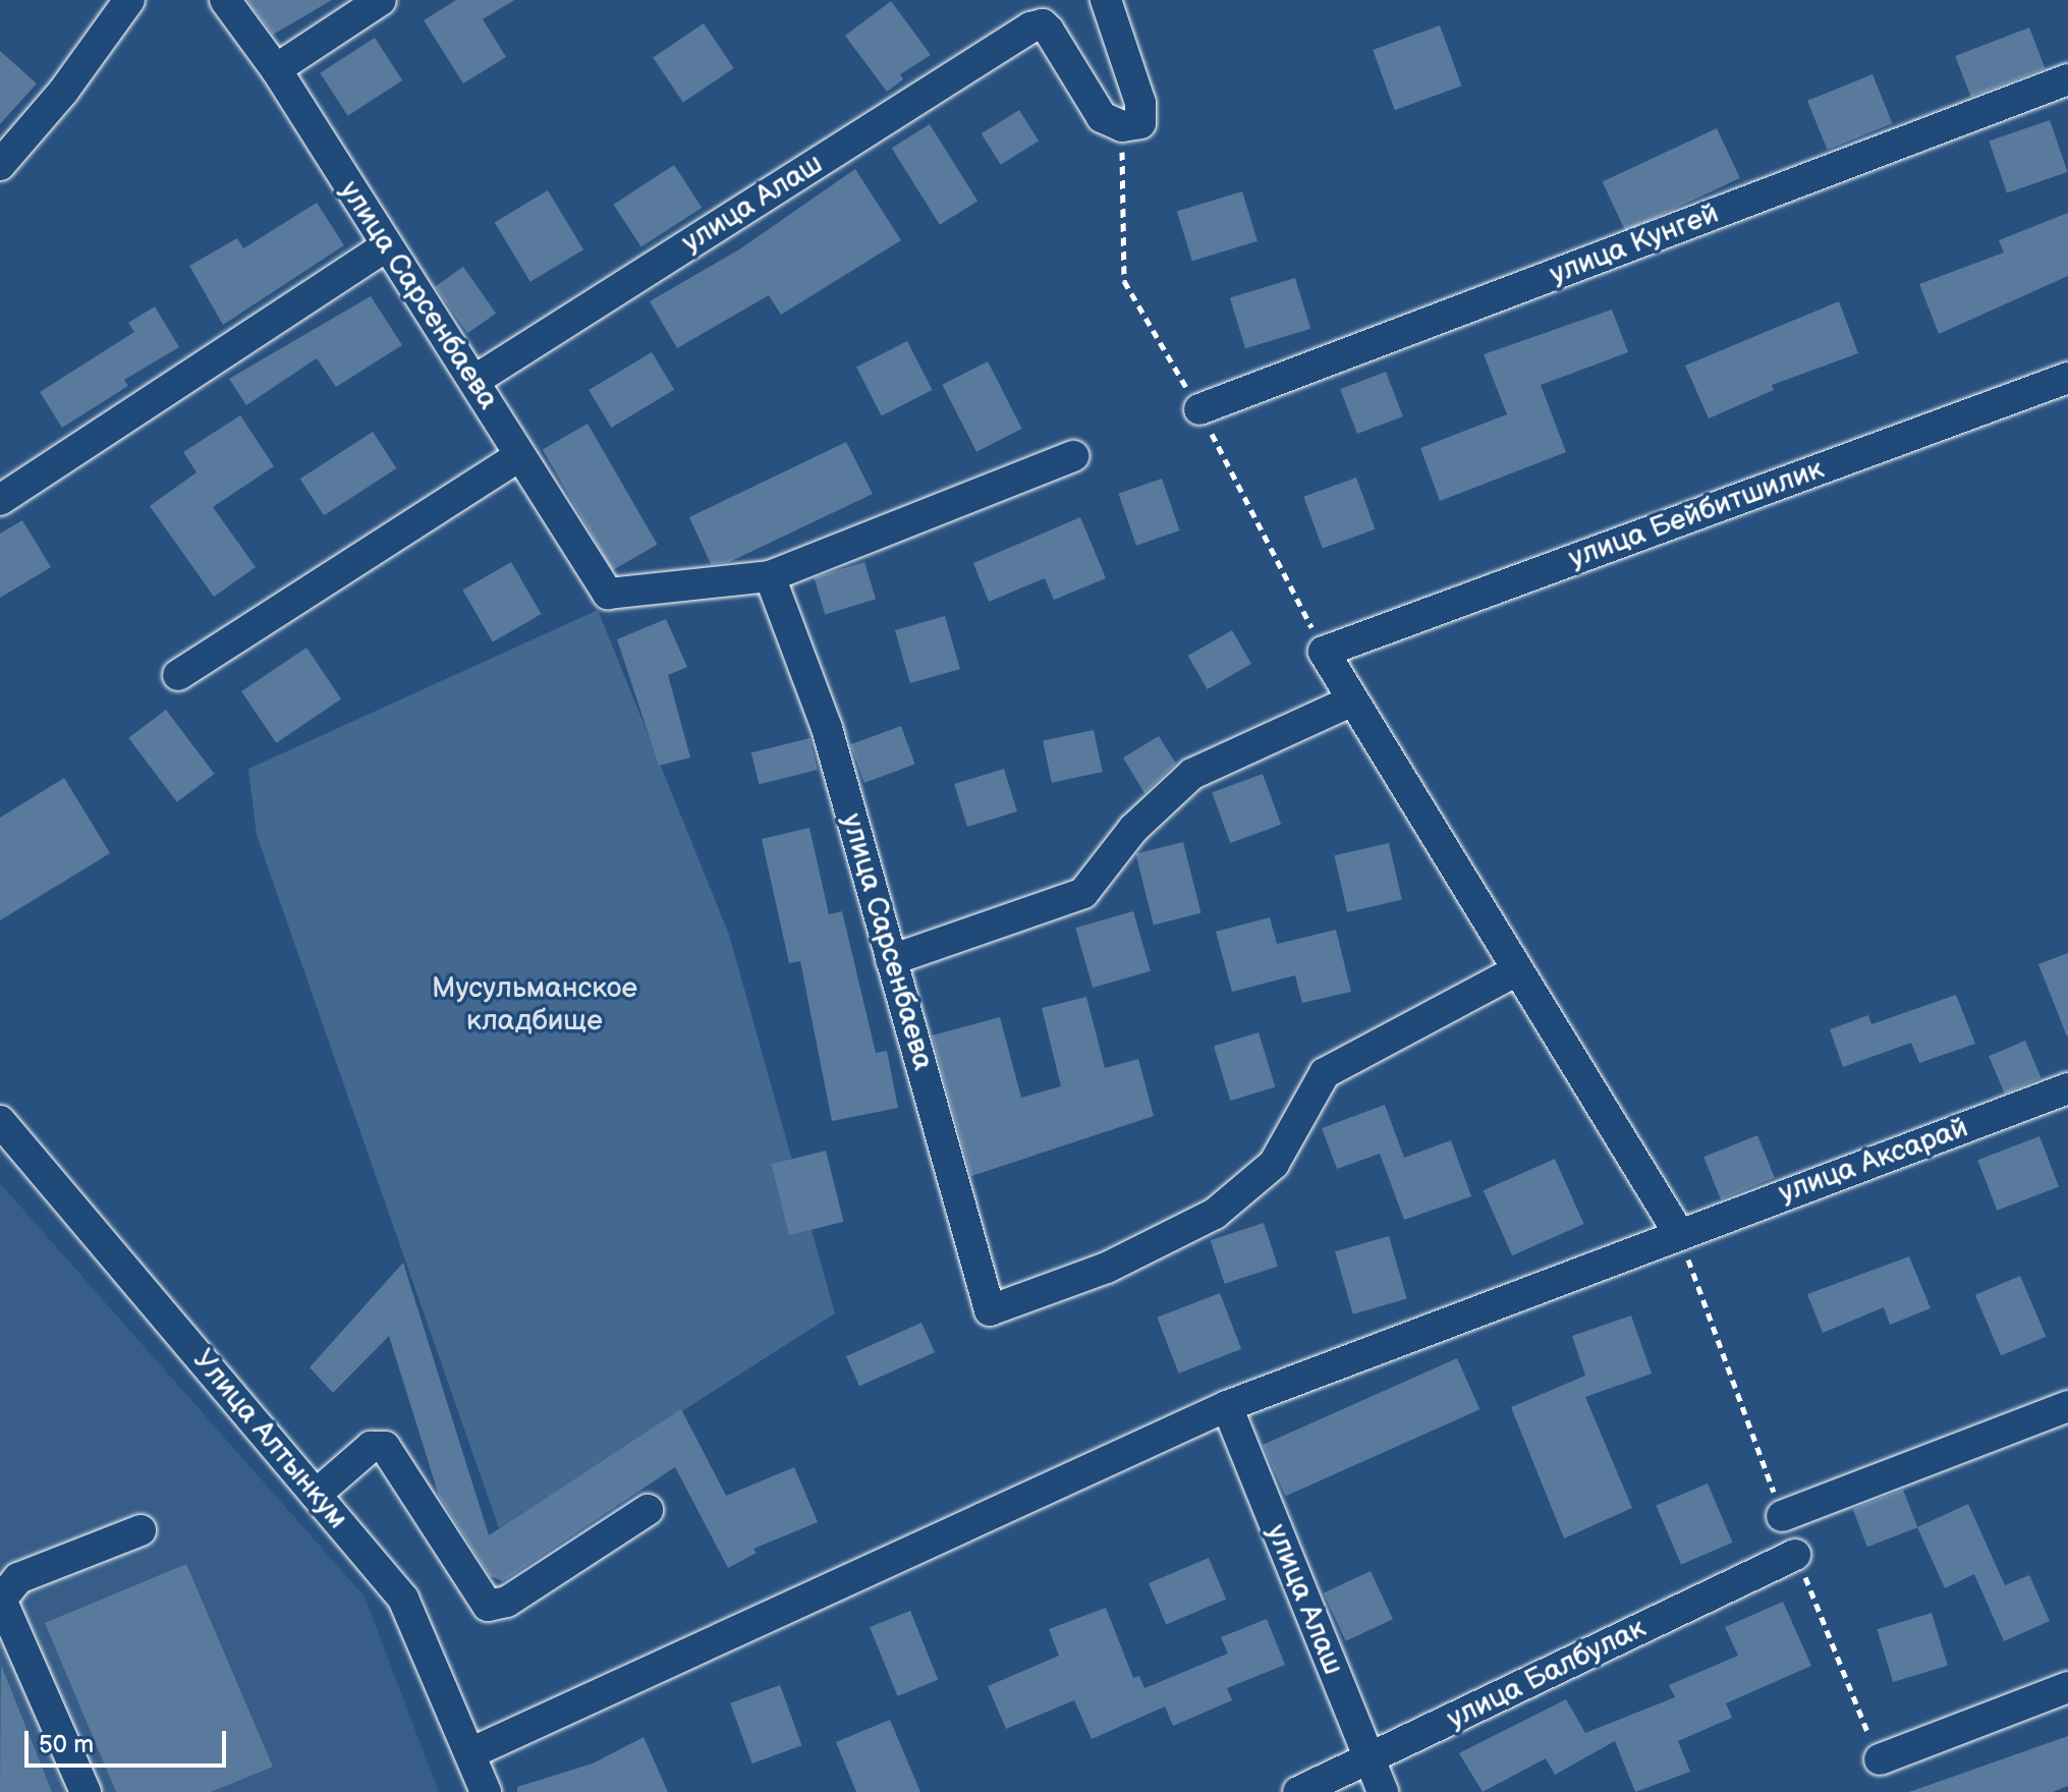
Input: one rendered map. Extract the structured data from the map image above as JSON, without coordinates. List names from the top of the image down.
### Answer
{
  "streets": {
    "street": [
      "улица Алаш",
      "улица Кунгей",
      "улица Сарсенбаева",
      "улица Бейбитшилик",
      "улица Аксарай",
      "Улица Алтынкум",
      "улица Балбулак"
    ]
  },
  "crossings": [
    ["улица Алаш", "улица Сарсенбаева"],
    ["улица Алаш", "улица Аксарай"],
    ["улица Алаш", "улица Балбулак"],
    ["улица Аксарай", "Улица Алтынкум"]
  ],
  "parks": ["Мусульманское кладбище"],
  "scale_bar": "50 m"
}
